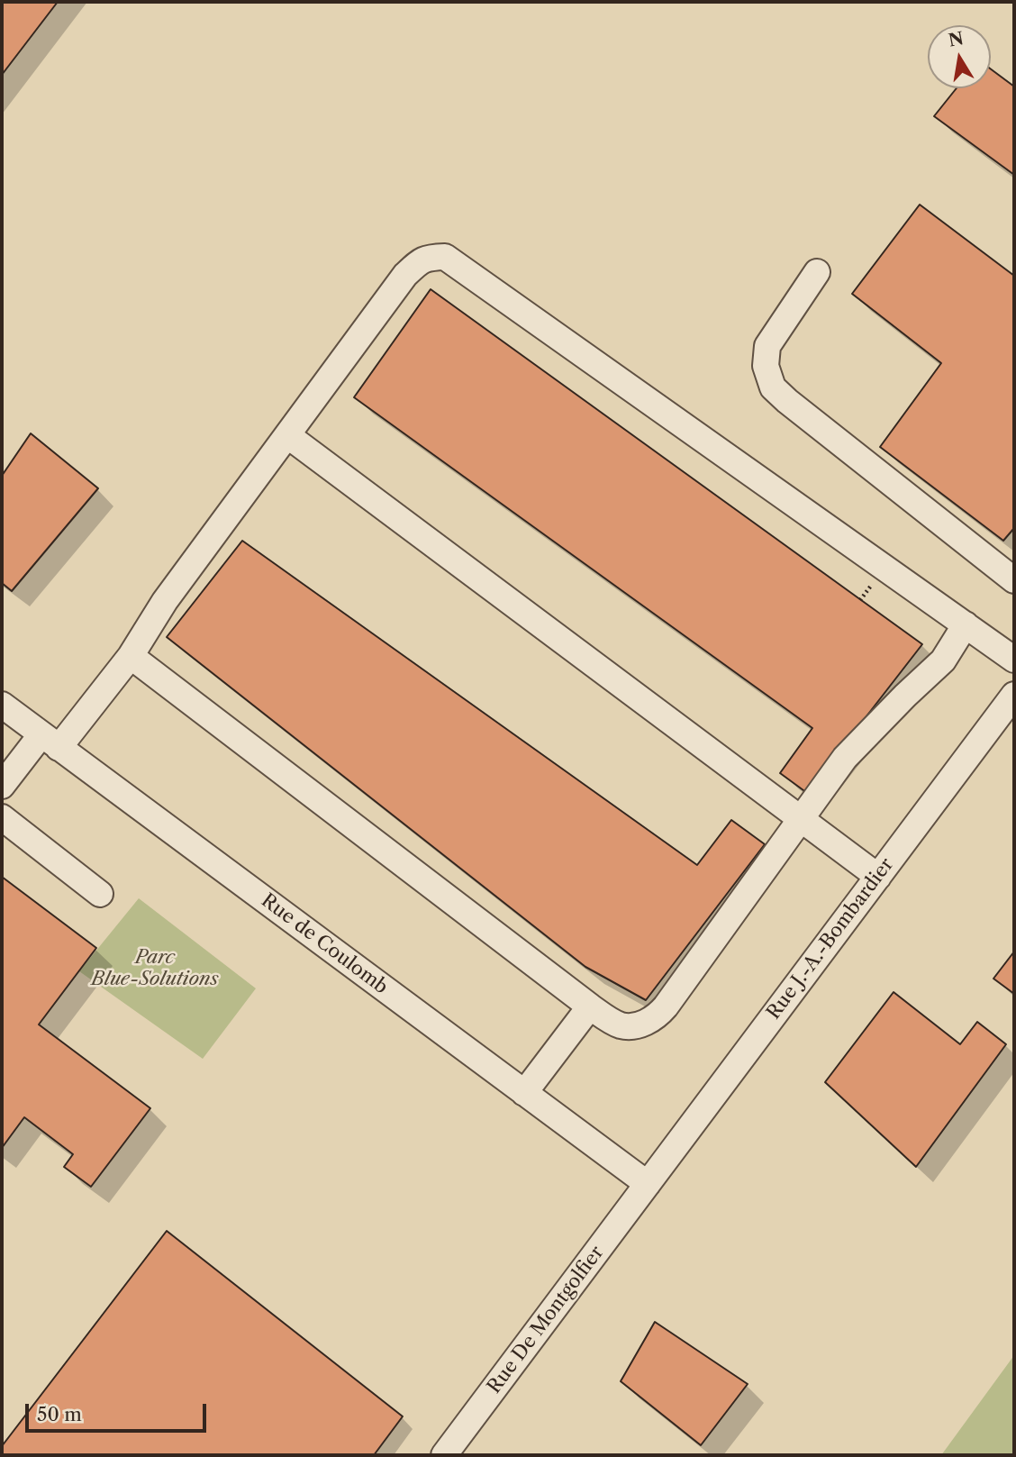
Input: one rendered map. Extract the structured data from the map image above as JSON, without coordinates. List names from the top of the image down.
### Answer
{
  "streets": {
    "street": ["Rue J.-A.-Bombardier", "Rue de Coulomb", "Rue De Montgolfier"]
  },
  "crossings": [
    ["Rue J.-A.-Bombardier", "Rue de Coulomb"],
    ["Rue J.-A.-Bombardier", "Rue De Montgolfier"],
    ["Rue de Coulomb", "Rue De Montgolfier"]
  ],
  "parks": ["Parc Blue-Solutions"],
  "scale_bar": "50 m",
  "north": "top"
}
